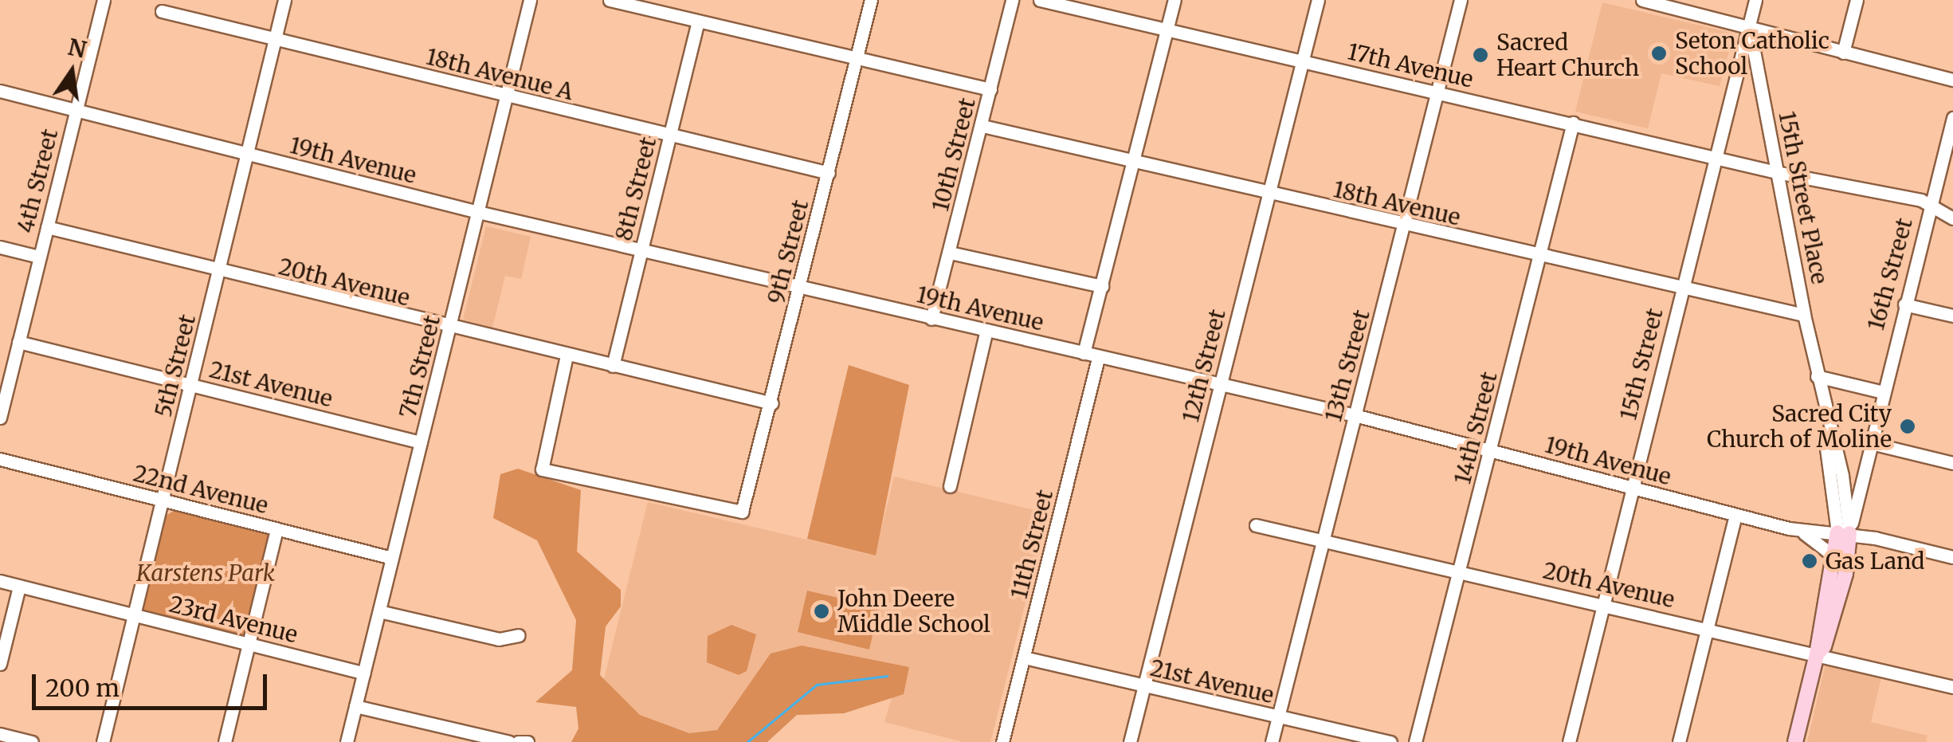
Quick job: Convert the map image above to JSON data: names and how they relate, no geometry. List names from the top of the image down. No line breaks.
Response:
{"streets":{"main road":["15th Street Place"],"street":["17th Avenue","18th Avenue A","10th Street","19th Avenue","4th Street","8th Street","18th Avenue","9th Street","16th Street","20th Avenue","15th Street","5th Street","12th Street","13th Street","7th Street","21st Avenue","14th Street","22nd Avenue","11th Street","23rd Avenue"]},"crossings":[["17th Avenue","15th Street Place"],["17th Avenue","16th Street"],["17th Avenue","15th Street"],["17th Avenue","12th Street"],["17th Avenue","13th Street"],["17th Avenue","14th Street"],["18th Avenue A","8th Street"],["18th Avenue A","9th Street"],["18th Avenue A","5th Street"],["18th Avenue A","7th Street"],["10th Street","19th Avenue"],["10th Street","18th Avenue"],["19th Avenue","4th Street"],["19th Avenue","8th Street"],["19th Avenue","15th Street Place"],["19th Avenue","9th Street"],["19th Avenue","16th Street"],["19th Avenue","15th Street"],["19th Avenue","5th Street"],["19th Avenue","12th Street"],["19th Avenue","13th Street"],["19th Avenue","7th Street"],["19th Avenue","14th Street"],["19th Avenue","11th Street"],["4th Street","20th Avenue"],["4th Street","21st Avenue"],["8th Street","20th Avenue"],["15th Street Place","18th Avenue"],["15th Street Place","16th Street"],["15th Street Place","20th Avenue"],["15th Street Place","15th Street"],["18th Avenue","15th Street"],["18th Avenue","12th Street"],["18th Avenue","13th Street"],["18th Avenue","14th Street"],["9th Street","20th Avenue"],["20th Avenue","15th Street"],["20th Avenue","5th Street"],["20th Avenue","13th Street"],["20th Avenue","7th Street"],["20th Avenue","14th Street"],["5th Street","21st Avenue"],["5th Street","22nd Avenue"],["5th Street","23rd Avenue"],["12th Street","21st Avenue"],["13th Street","21st Avenue"],["7th Street","21st Avenue"],["7th Street","22nd Avenue"],["7th Street","23rd Avenue"],["21st Avenue","11th Street"]],"parks":["Karstens Park"],"places":["Seton Catholic School","Sacred Heart Church","Sacred City Church of Moline","Gas Land","John Deere Middle School"],"scale_bar":"200 m","north":"top"}
